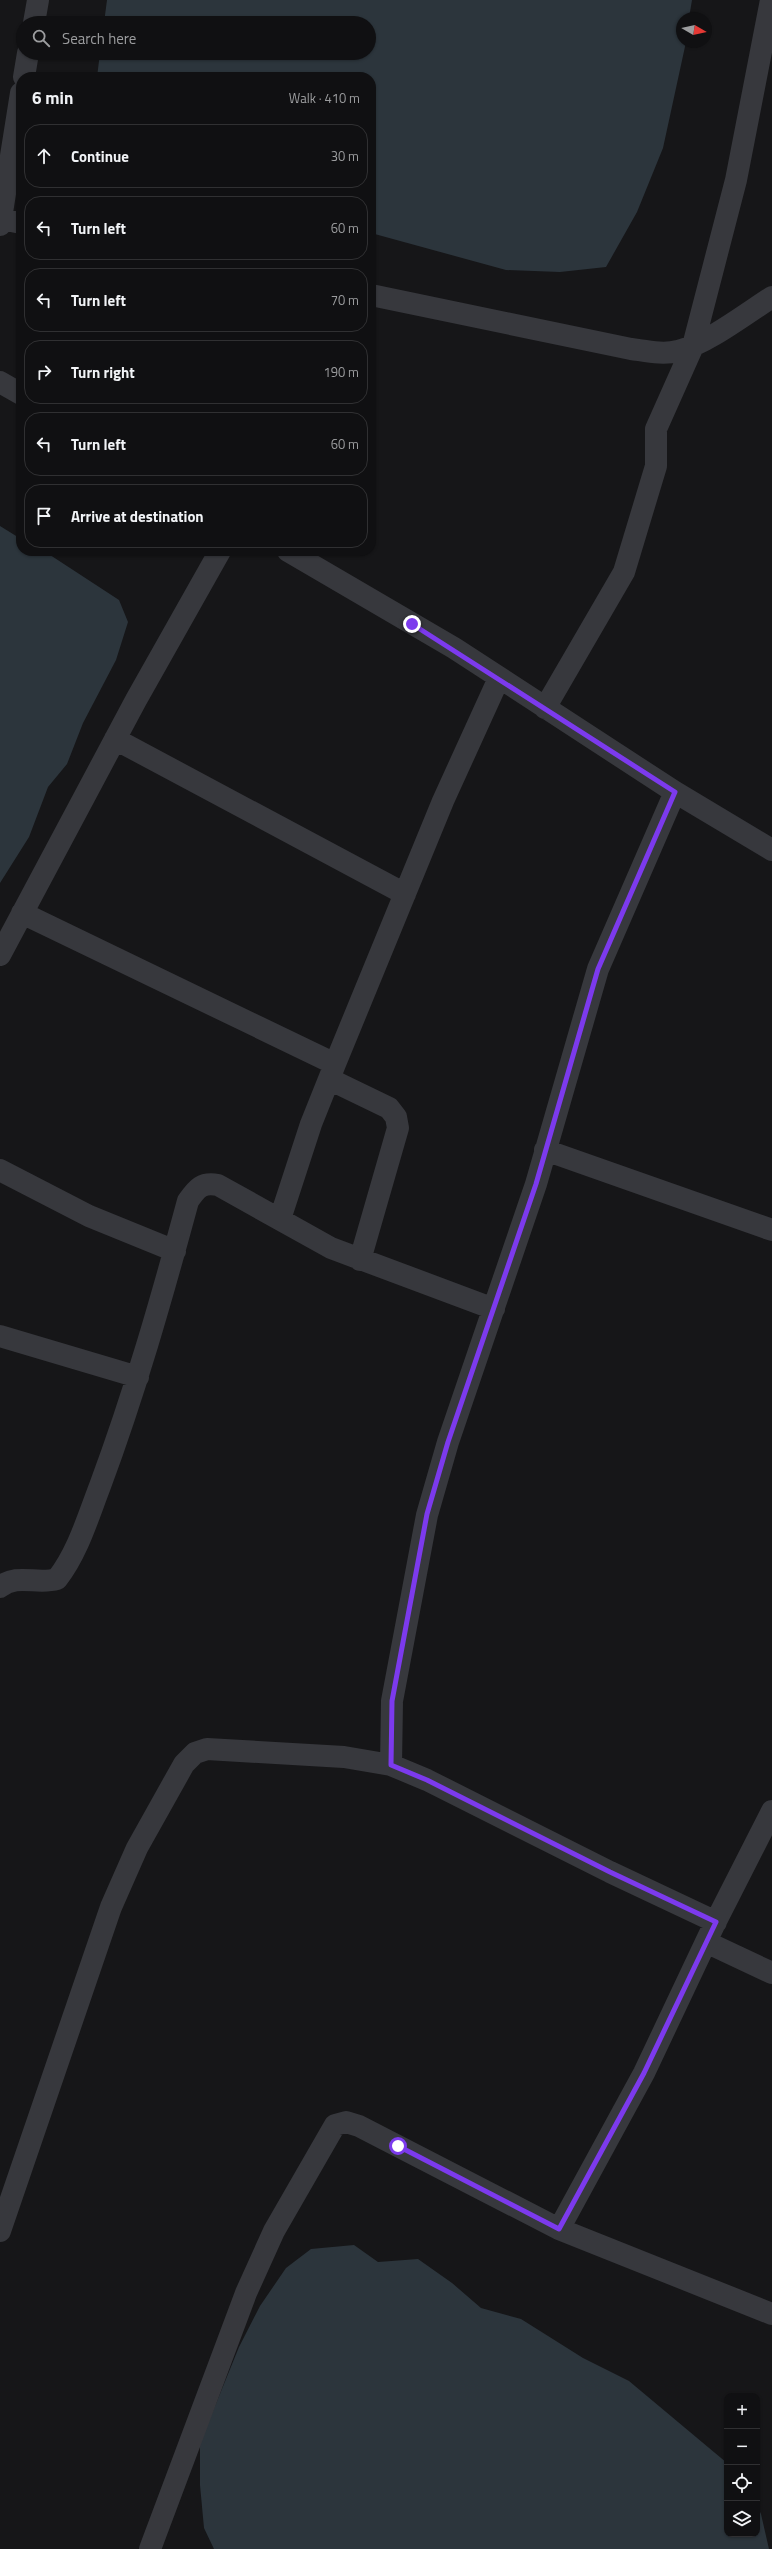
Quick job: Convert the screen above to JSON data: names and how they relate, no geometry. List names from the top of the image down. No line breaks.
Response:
{"north":"right","page":{"search":"Search here","heading":["6 min","Walk · 410 m"],"list":[["Continue","30 m"],["Turn left","60 m"],["Turn left","70 m"],["Turn right","190 m"],["Turn left","60 m"],"Arrive at destination"],"map_buttons":["+","−"]}}
